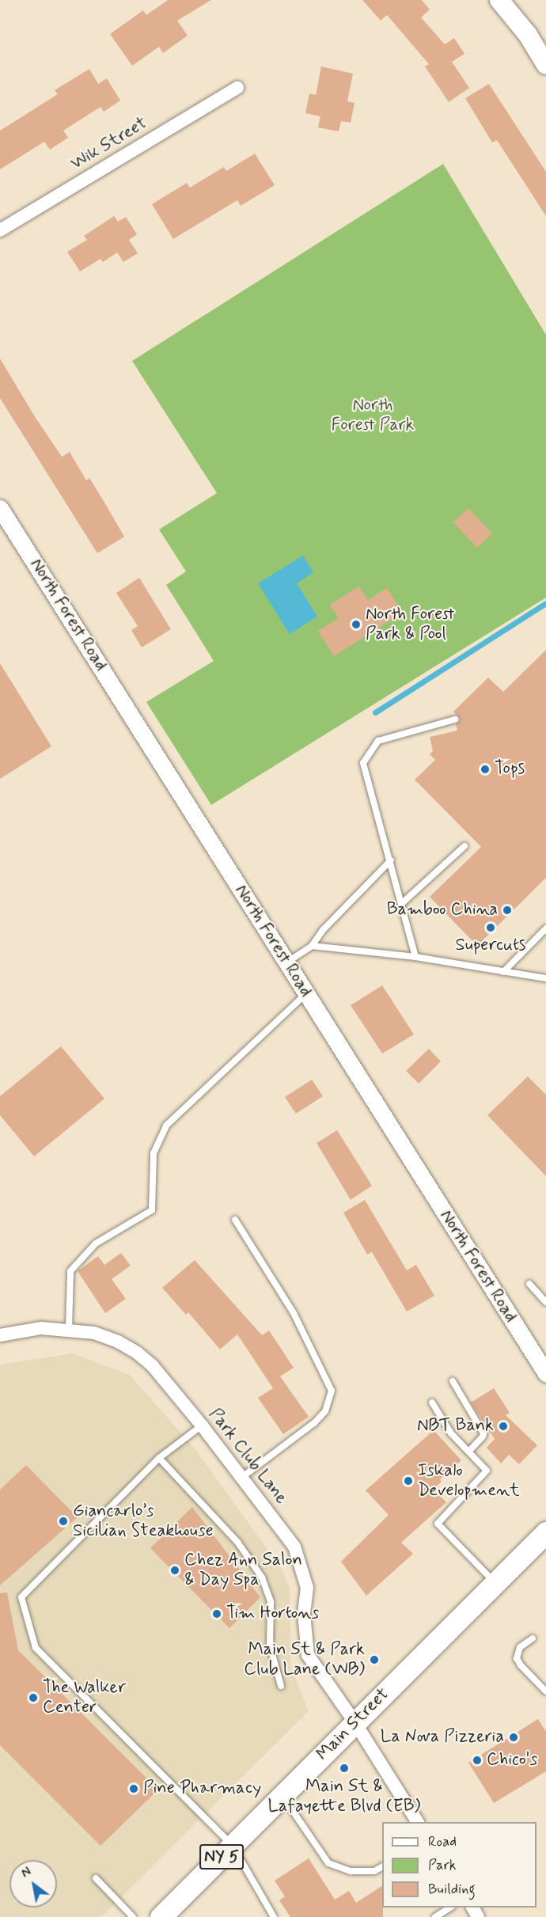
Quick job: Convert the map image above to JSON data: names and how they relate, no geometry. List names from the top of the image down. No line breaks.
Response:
{"streets":{"main road":["Main Street","NY 5"],"street":["Wik Street","North Forest Road","Park Club Lane"]},"crossings":[["Park Club Lane","Main Street"]],"parks":["North Forest Park"],"places":["North Forest Park & Pool","Tops","Bamboo China","Supercuts","NBT Bank","Iskalo Development","Giancarlo’s Sicilian Steakhouse","Chez Ann Salon & Day Spa","Tim Hortons","Main St & Park Club Lane (WB)","The Walker Center","La Nova Pizzeria","Chico's","Main St & Lafayette Blvd (EB)","Pine Pharmacy"],"legend":["Road","Park","Building"],"north":"top left"}
